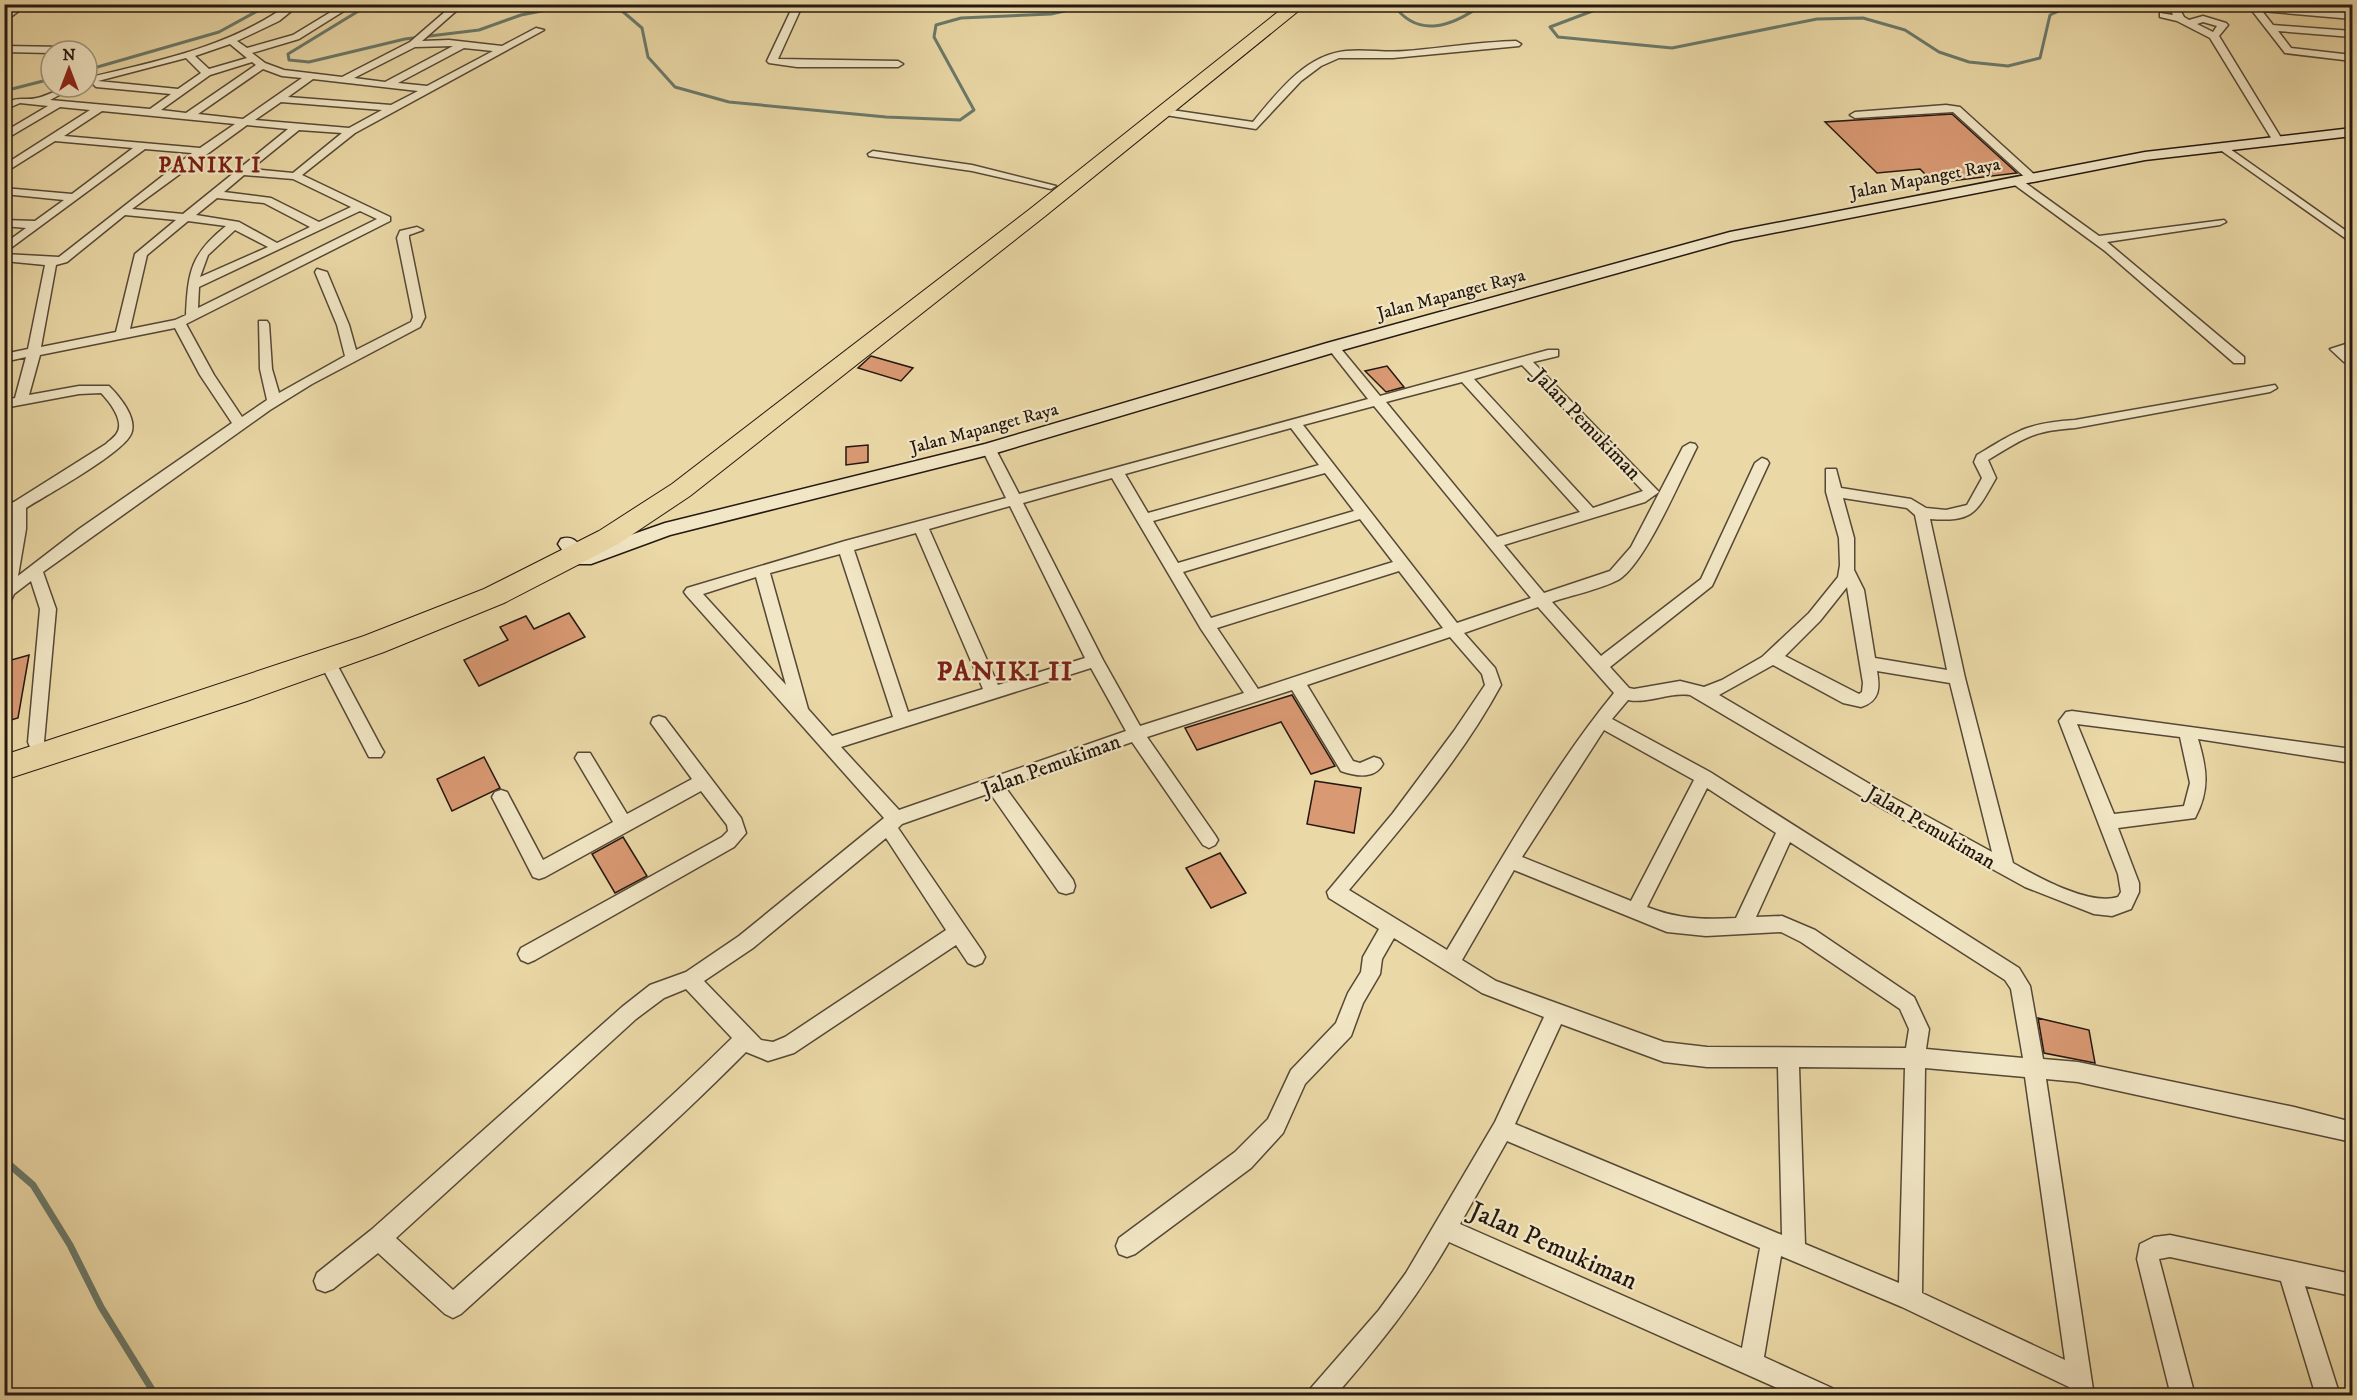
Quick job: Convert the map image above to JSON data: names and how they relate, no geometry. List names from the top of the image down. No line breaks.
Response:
{"streets":{"street":["Jalan Mapanget Raya","Jalan Pemukiman"]},"districts":["PANIKI I","PANIKI II"],"north":"top"}
